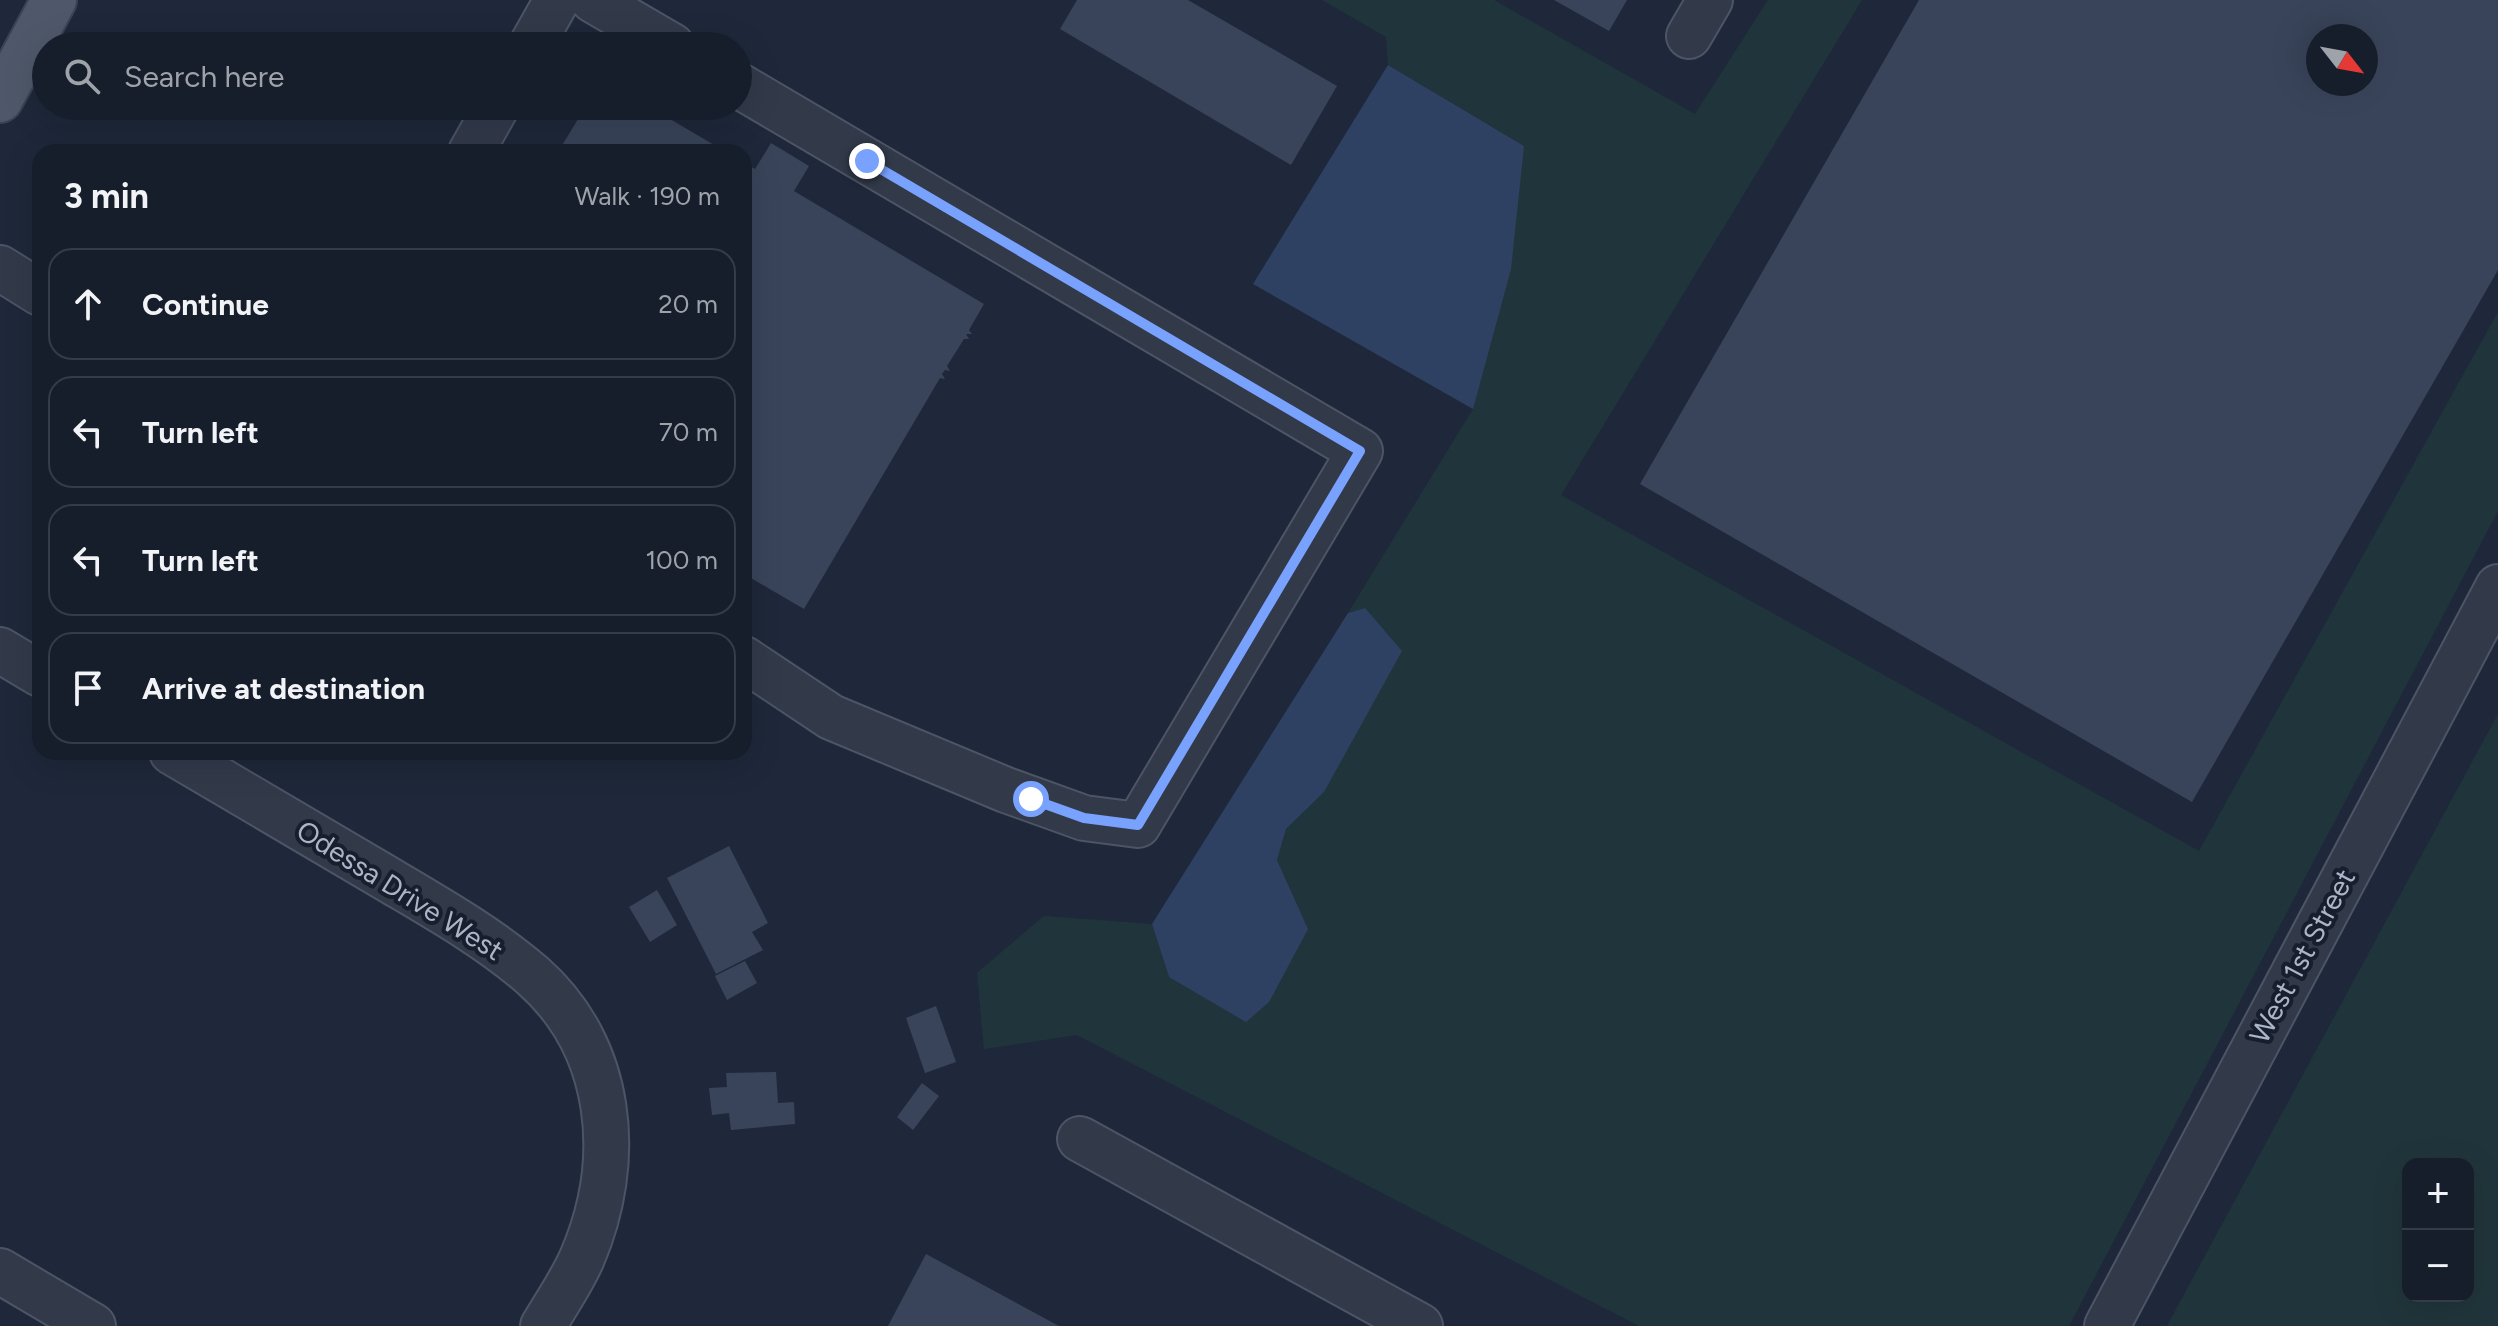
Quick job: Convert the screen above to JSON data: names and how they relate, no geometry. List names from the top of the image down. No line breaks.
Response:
{"streets":{"street":["Odessa Drive West","West 1st Street"]},"north":"bottom right","page":{"search":"Search here","heading":["3 min","Walk · 190 m"],"list":[["Continue","20 m"],["Turn left","70 m"],["Turn left","100 m"],"Arrive at destination"],"map_buttons":["+","−"]}}
